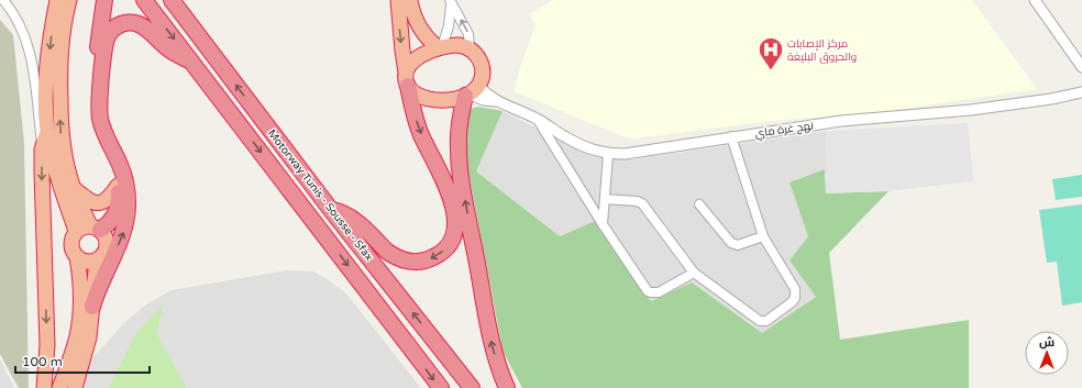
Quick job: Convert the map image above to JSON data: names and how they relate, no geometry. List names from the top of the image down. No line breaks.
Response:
{"streets":{"highway":["Motorway Tunis - Sousse - Sfax"],"street":["نهج غرة ماي"]},"places":{"hospital":["مركز الإصابات والحروق البليغة"]},"scale_bar":"100 m","north":"top"}
